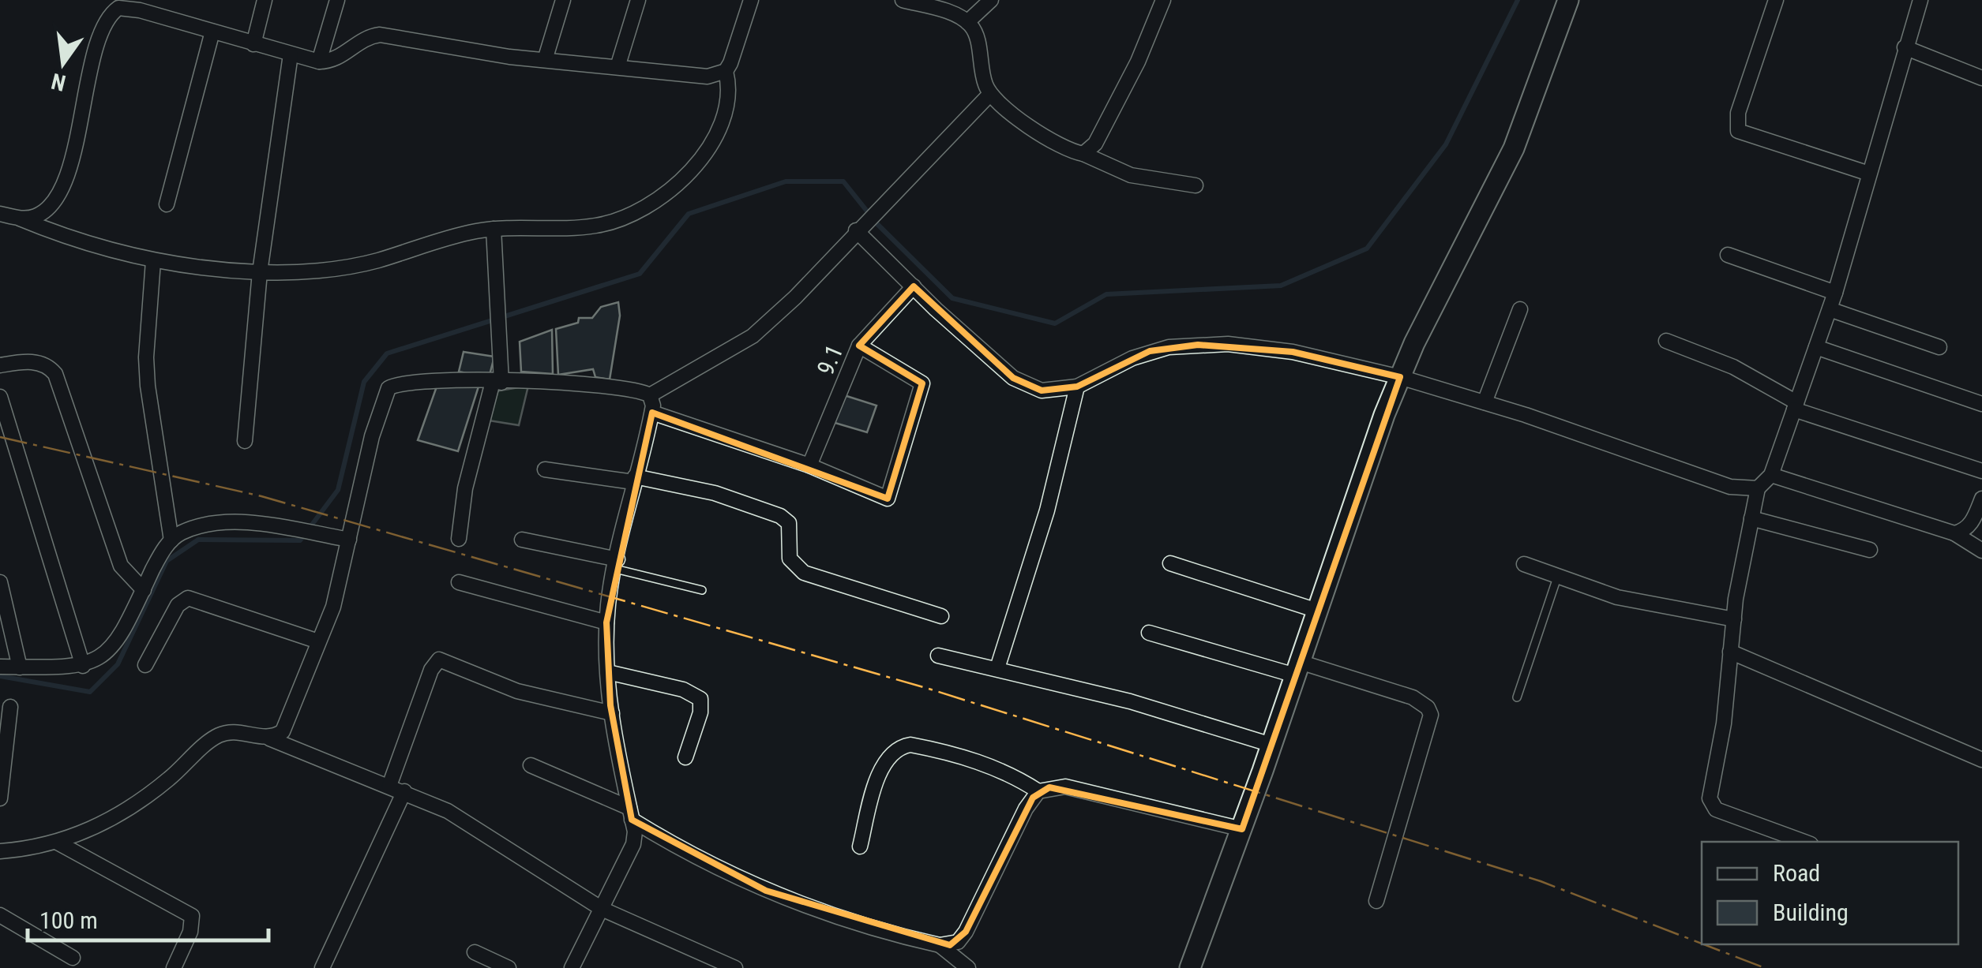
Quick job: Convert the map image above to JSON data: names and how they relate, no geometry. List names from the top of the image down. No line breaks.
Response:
{"streets":{"street":["9.1"]},"legend":["Road","Building"],"scale_bar":"100 m","north":"bottom"}
